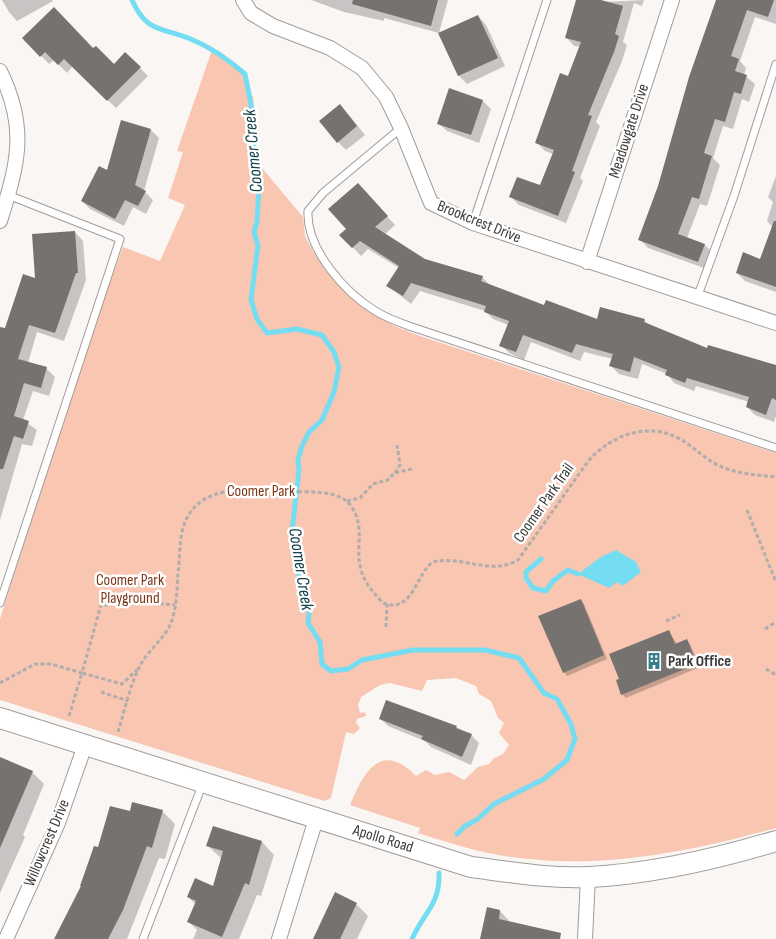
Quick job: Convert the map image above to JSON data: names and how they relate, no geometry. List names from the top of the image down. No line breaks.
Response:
{"streets":{"street":["Meadowgate Drive","Brookcrest Drive","Apollo Road","Willowcrest Drive"],"path":["Coomer Park Trail"]},"crossings":[["Meadowgate Drive","Brookcrest Drive"],["Apollo Road","Willowcrest Drive"]],"water":["Coomer Creek"],"parks":["Coomer Park","Coomer Park Playground"],"places":{"building":["Park Office"]}}
